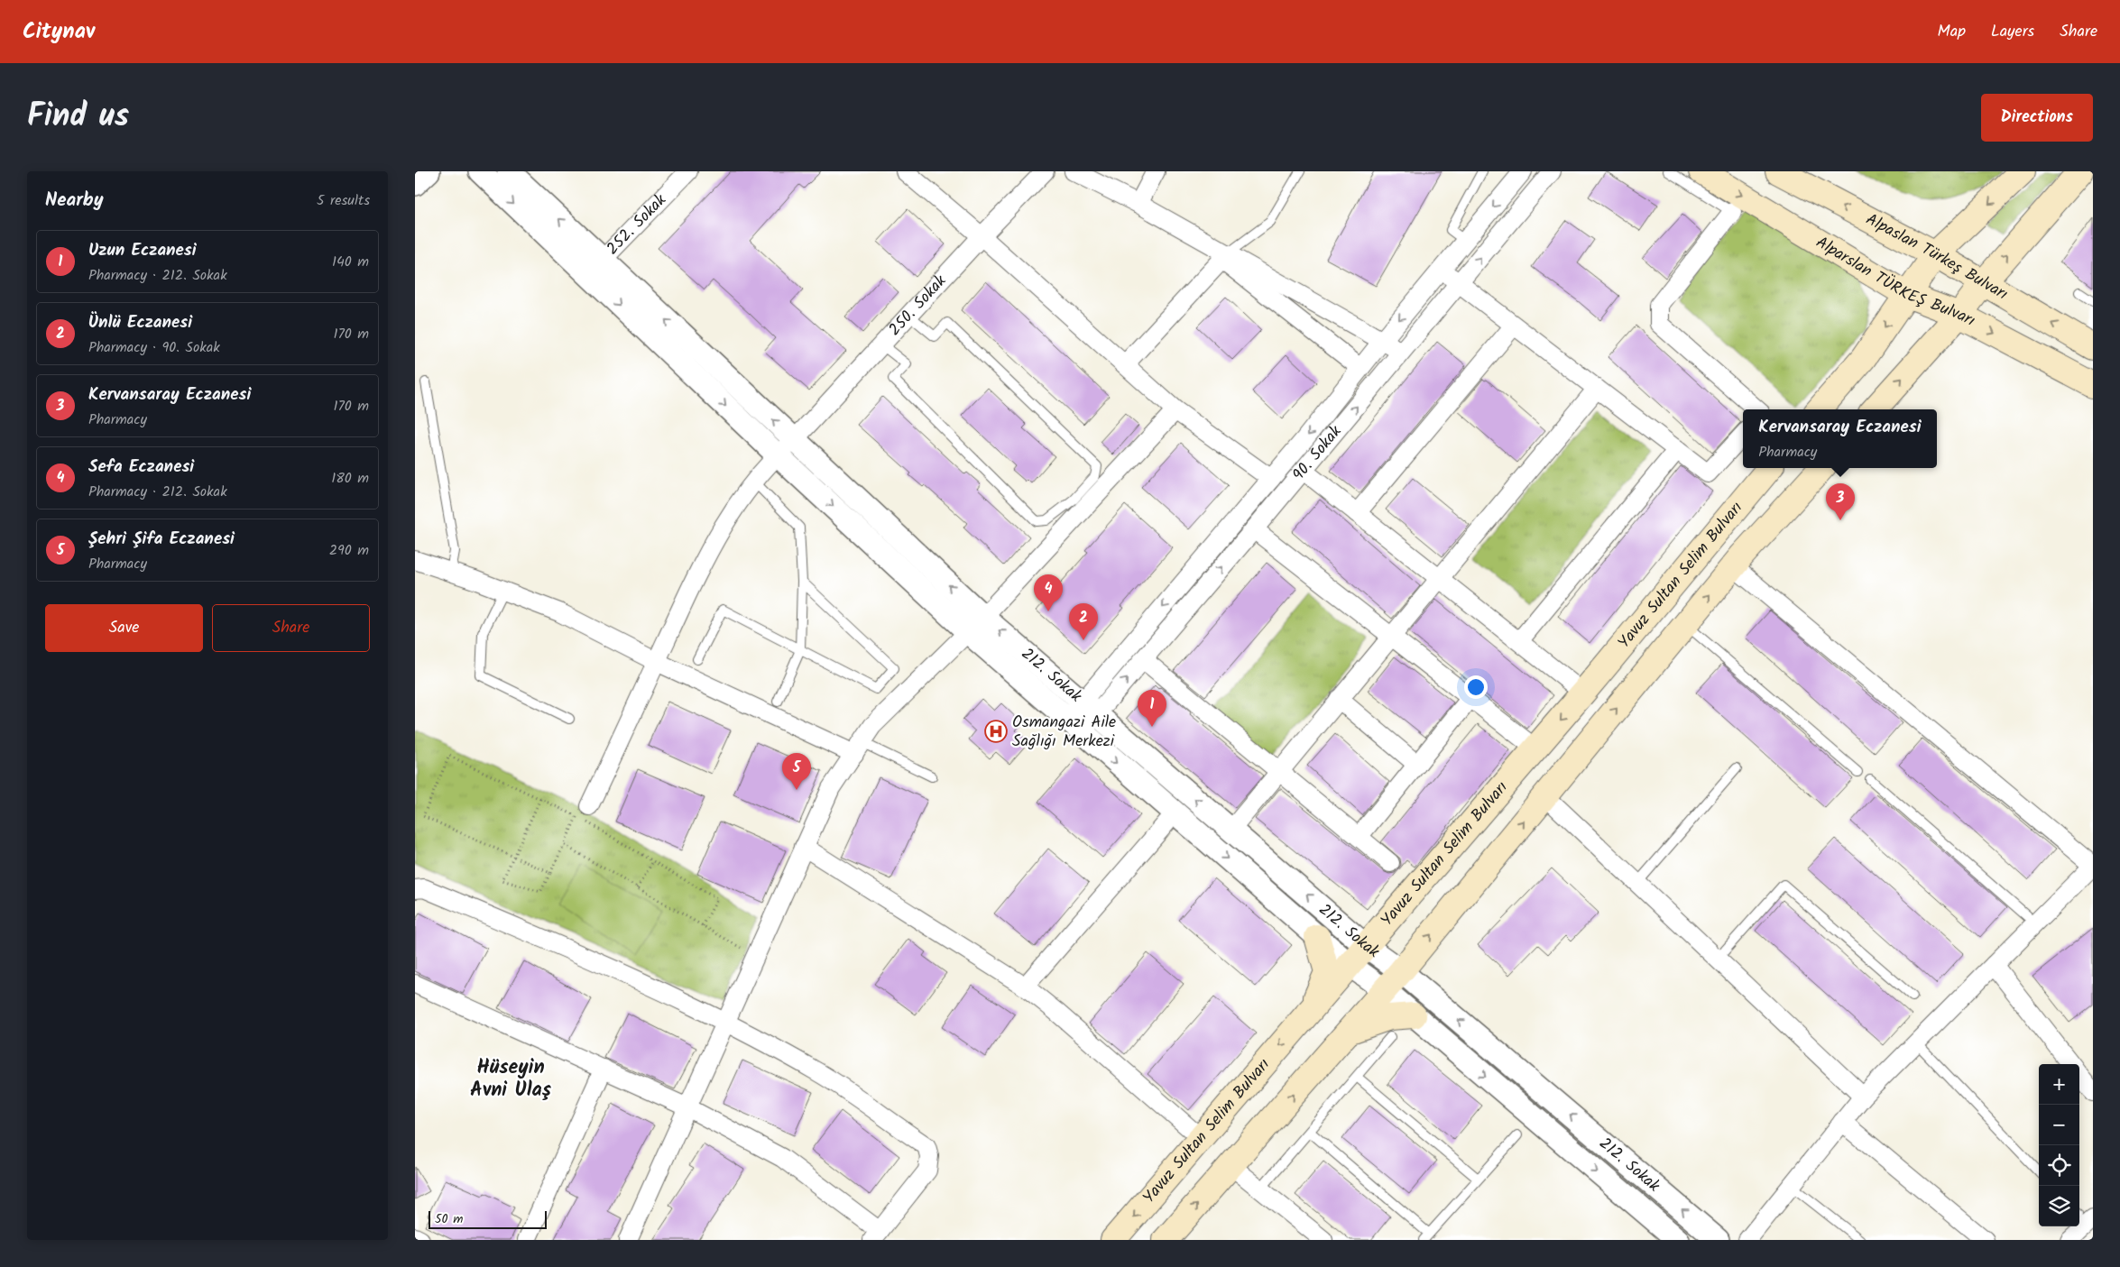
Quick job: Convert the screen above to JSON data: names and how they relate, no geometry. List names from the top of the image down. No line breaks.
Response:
{"streets":{"main road":["Alpaslan Türkeş Bulvarı","Alparslan TÜRKEŞ Bulvarı","Yavuz Sultan Selim Bulvarı"],"street":["252. Sokak","250. Sokak","90. Sokak","212. Sokak"]},"crossings":[["90. Sokak","212. Sokak"],["Yavuz Sultan Selim Bulvarı","212. Sokak"]],"one_way":["Alpaslan Türkeş Bulvarı","Alparslan TÜRKEŞ Bulvarı"],"districts":["Hüseyin Avni Ulaş"],"places":{"hospital":["Osmangazi Aile Sağlığı Merkezi"]},"scale_bar":"50 m","page":{"header":"Citynav","nav":["Map","Layers","Share"],"title":"Find us","buttons":["Directions",["Save","Share"]],"heading":["Nearby","5 results"],"list":[{"mark":"1","name":"Uzun Eczanesi","note":"Pharmacy · 212. Sokak","value":"140 m"},{"mark":"2","name":"Ünlü Eczanesi","note":"Pharmacy · 90. Sokak","value":"170 m"},{"mark":"3","name":"Kervansaray Eczanesi","note":"Pharmacy","value":"170 m"},{"mark":"4","name":"Sefa Eczanesi","note":"Pharmacy · 212. Sokak","value":"180 m"},{"mark":"5","name":"Şehri Şifa Eczanesi","note":"Pharmacy","value":"290 m"}],"popup":["Kervansaray Eczanesi","Pharmacy"],"pins":["3","4","2","1","5"],"map_buttons":["+","−"],"scale":"50 m"}}
